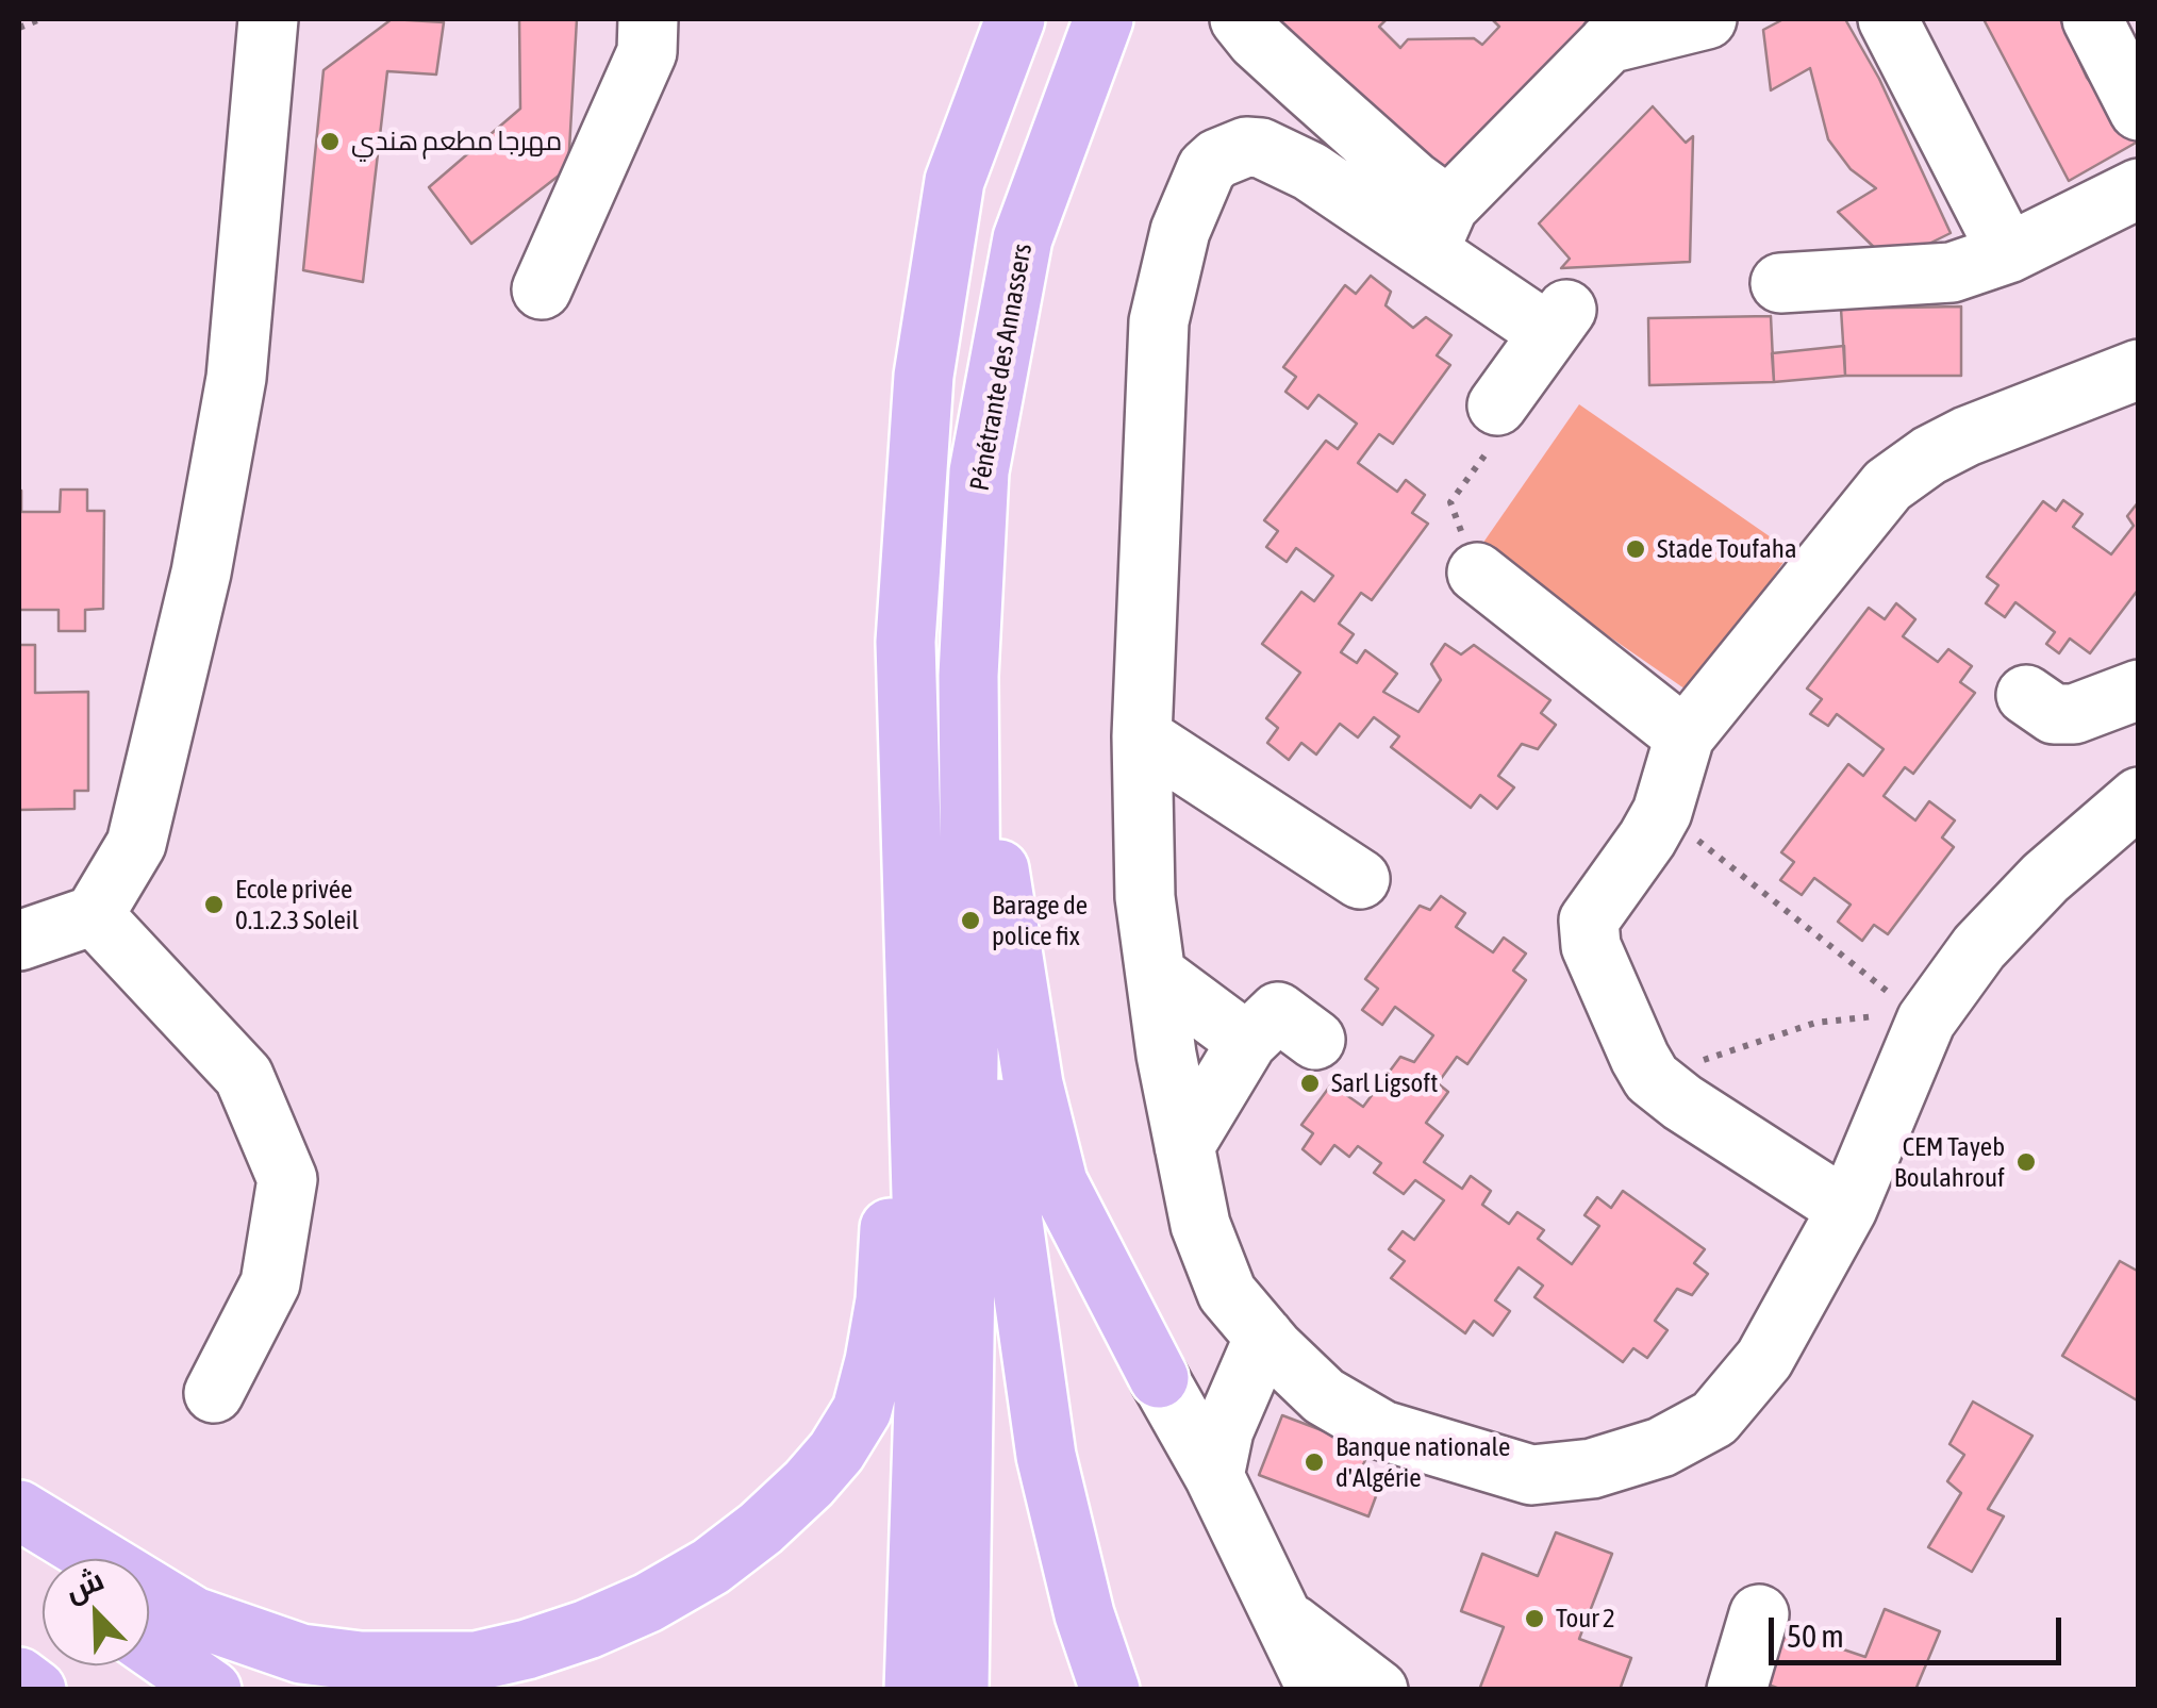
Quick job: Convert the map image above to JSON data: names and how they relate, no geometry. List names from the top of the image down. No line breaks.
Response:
{"streets":{"highway":["Pénétrante des Annassers"]},"places":["مهرجا مطعم هندي","Stade Toufaha","Ecole privée 0.1.2.3 Soleil","Barage de police fix","Sarl Ligsoft","CEM Tayeb Boulahrouf","Banque nationale d'Algérie","Tour 2"],"scale_bar":"50 m","north":"top left"}
